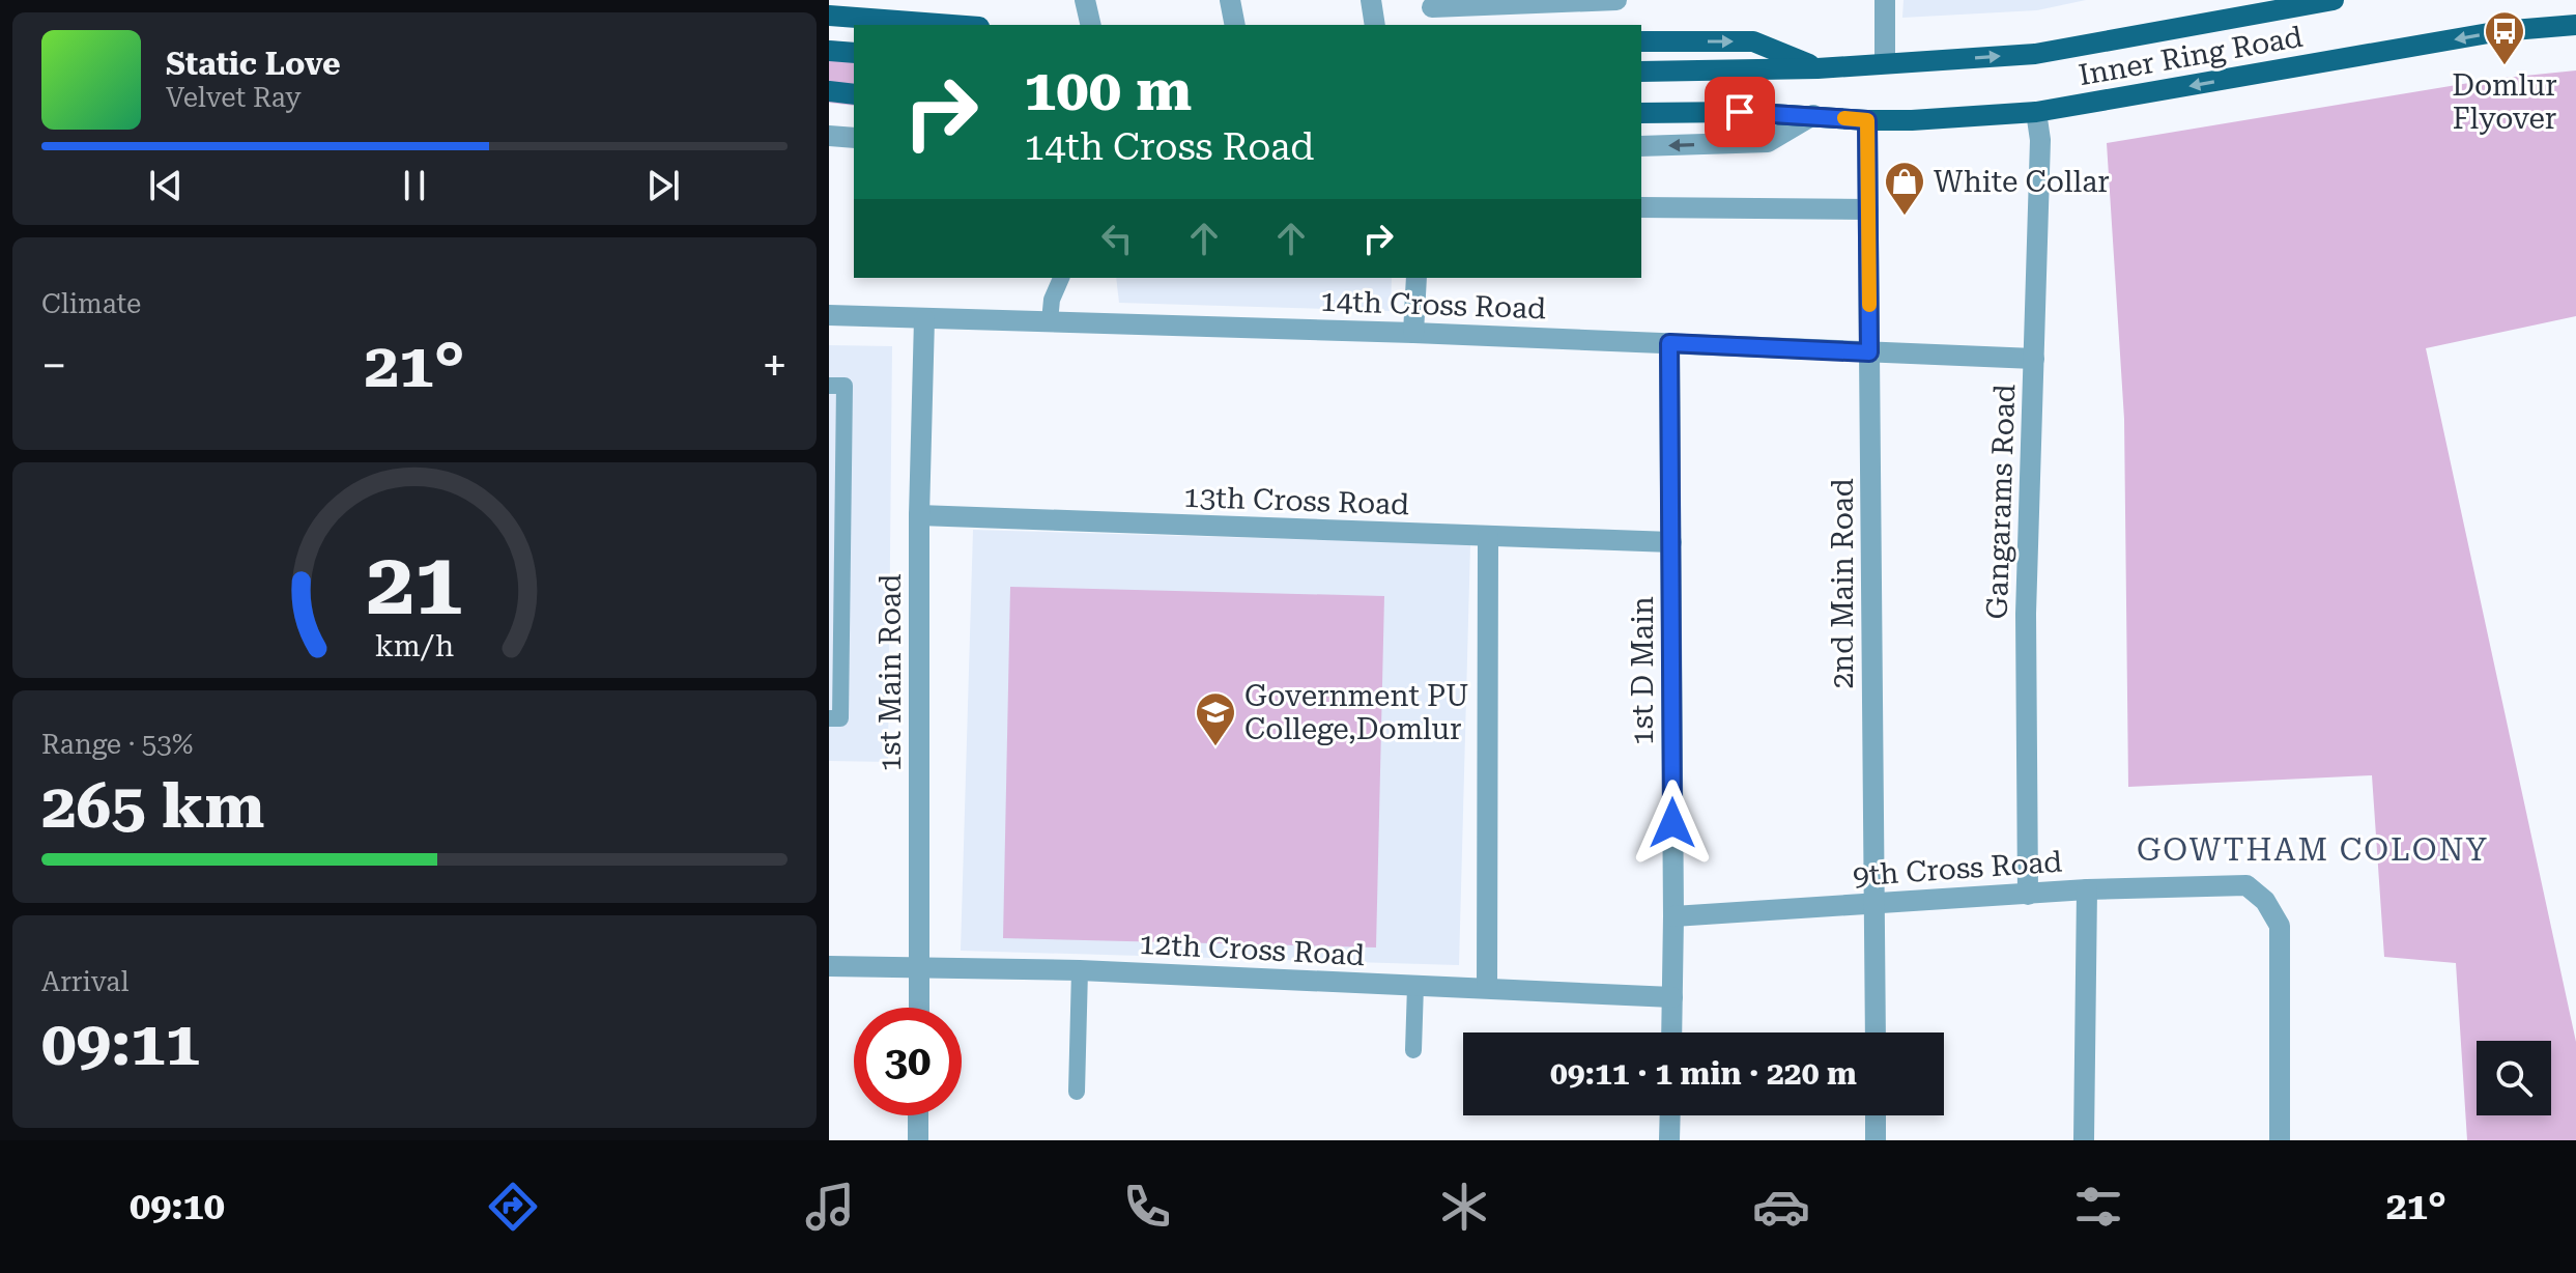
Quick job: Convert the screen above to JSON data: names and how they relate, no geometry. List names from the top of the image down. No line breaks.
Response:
{"streets":{"main road":["Inner Ring Road"],"street":["14th Cross Road","13th Cross Road","Gangarams Road","2nd Main Road","1st D Main","1st Main Road","9th Cross Road","12th Cross Road"]},"crossings":[["Inner Ring Road","Gangarams Road"],["Inner Ring Road","2nd Main Road"],["14th Cross Road","Gangarams Road"],["14th Cross Road","2nd Main Road"],["14th Cross Road","1st D Main"],["14th Cross Road","1st Main Road"],["13th Cross Road","1st D Main"],["13th Cross Road","1st Main Road"],["Gangarams Road","9th Cross Road"],["2nd Main Road","9th Cross Road"],["1st D Main","9th Cross Road"],["1st D Main","12th Cross Road"],["1st Main Road","12th Cross Road"]],"districts":["GOWTHAM COLONY"],"places":{"bus stop":["Domlur Flyover"],"shop":["White Collar"],"school or university":["Government PU College,Domlur"]},"page":{"turn":["100 m","14th Cross Road"],"song":["Static Love","Velvet Ray"],"tile":["Climate",["Range · 53%","265 km"],["Arrival","09:11"]],"heat":["−","21°","+"],"limit":"30","trip":"09:11 · 1 min · 220 m","tabs":["09:10","21°"],"gauge":["21","km/h"]}}
